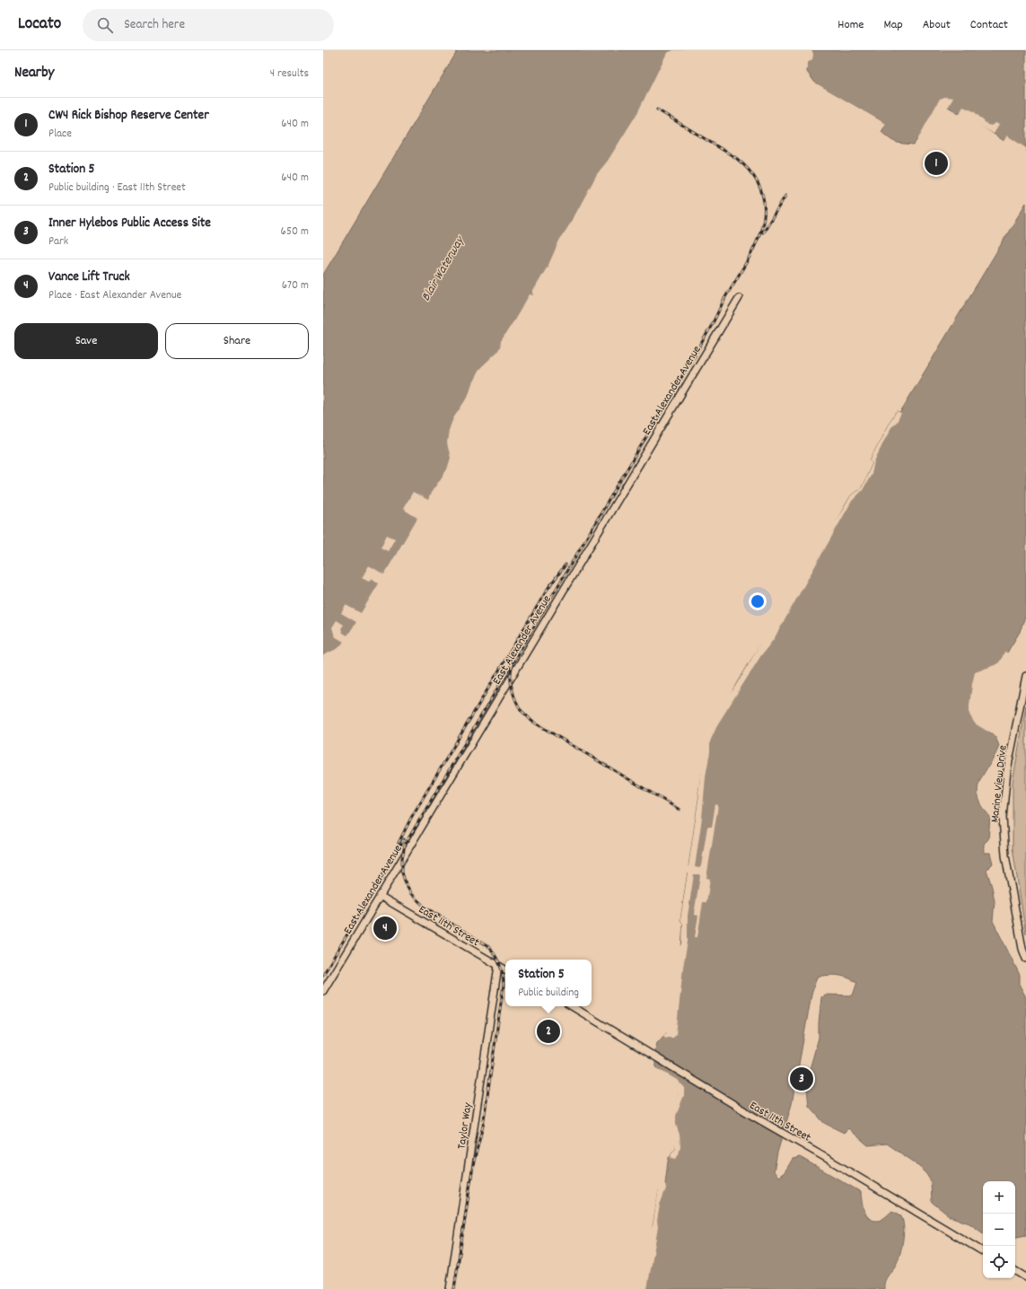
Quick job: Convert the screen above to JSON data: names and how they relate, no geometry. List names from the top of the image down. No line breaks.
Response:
{"streets":{"street":["East Alexander Avenue","Marine View Drive","East 11th Street","Taylor Way"]},"crossings":[["East Alexander Avenue","East 11th Street"],["East 11th Street","Taylor Way"]],"water":["Blair Waterway"],"page":{"header":"Locato","search":"Search here","nav":["Home","Map","About","Contact"],"heading":["Nearby","4 results"],"list":[{"mark":"1","name":"CW4 Rick Bishop Reserve Center","note":"Place","value":"640 m"},{"mark":"2","name":"Station 5","note":"Public building · East 11th Street","value":"640 m"},{"mark":"3","name":"Inner Hylebos Public Access Site","note":"Park","value":"650 m"},{"mark":"4","name":"Vance Lift Truck","note":"Place · East Alexander Avenue","value":"670 m"}],"pins":["1","4","2","3"],"buttons":["Save","Share"],"popup":["Station 5","Public building"],"map_buttons":["+","−"]}}
